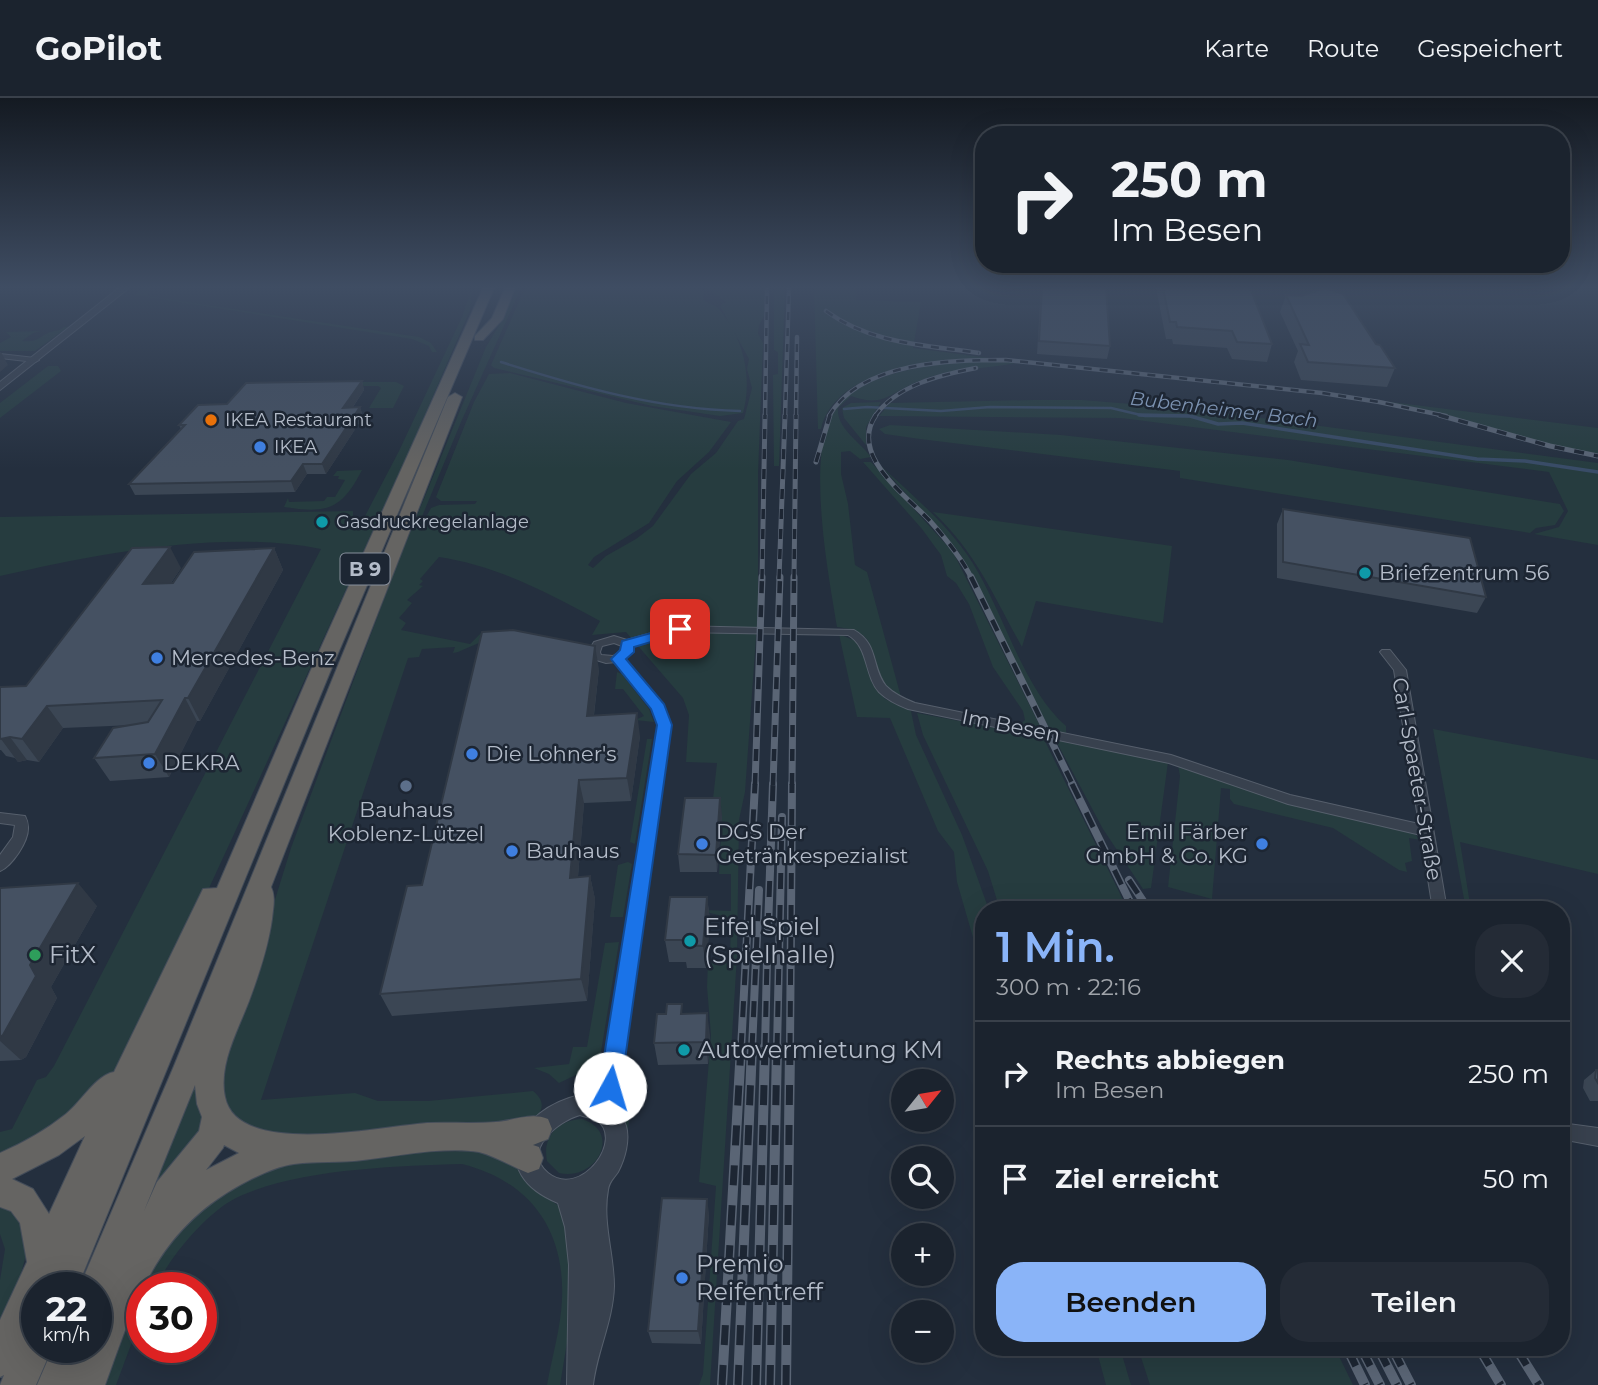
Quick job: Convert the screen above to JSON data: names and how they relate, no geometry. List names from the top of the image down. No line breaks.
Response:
{"streets":{"highway":["B 9"],"street":["Im Besen","Carl-Spaeter-Straße"]},"crossings":[["Im Besen","Carl-Spaeter-Straße"]],"water":["Bubenheimer Bach"],"places":["IKEA Restaurant","IKEA","Gasdruckregelanlage","Briefzentrum 56","Mercedes-Benz","Die Lohner's","DEKRA","Bauhaus Koblenz-Lützel","DGS Der Getränkespezialist","Emil Färber GmbH & Co. KG","Bauhaus","Eifel Spiel (Spielhalle)","FitX","Autovermietung KM","Premio Reifentreff"],"north":"top right","page":{"header":"GoPilot","nav":["Karte","Route","Gespeichert"],"turn":["250 m","Im Besen"],"heading":["1 Min.","300 m · 22:16"],"list":[{"name":"Rechts abbiegen","note":"Im Besen","value":"250 m"},{"name":"Ziel erreicht","value":"50 m"}],"map_buttons":["+","−"],"buttons":["Beenden","Teilen"],"speed":"22 km/h","limit":"30"}}
